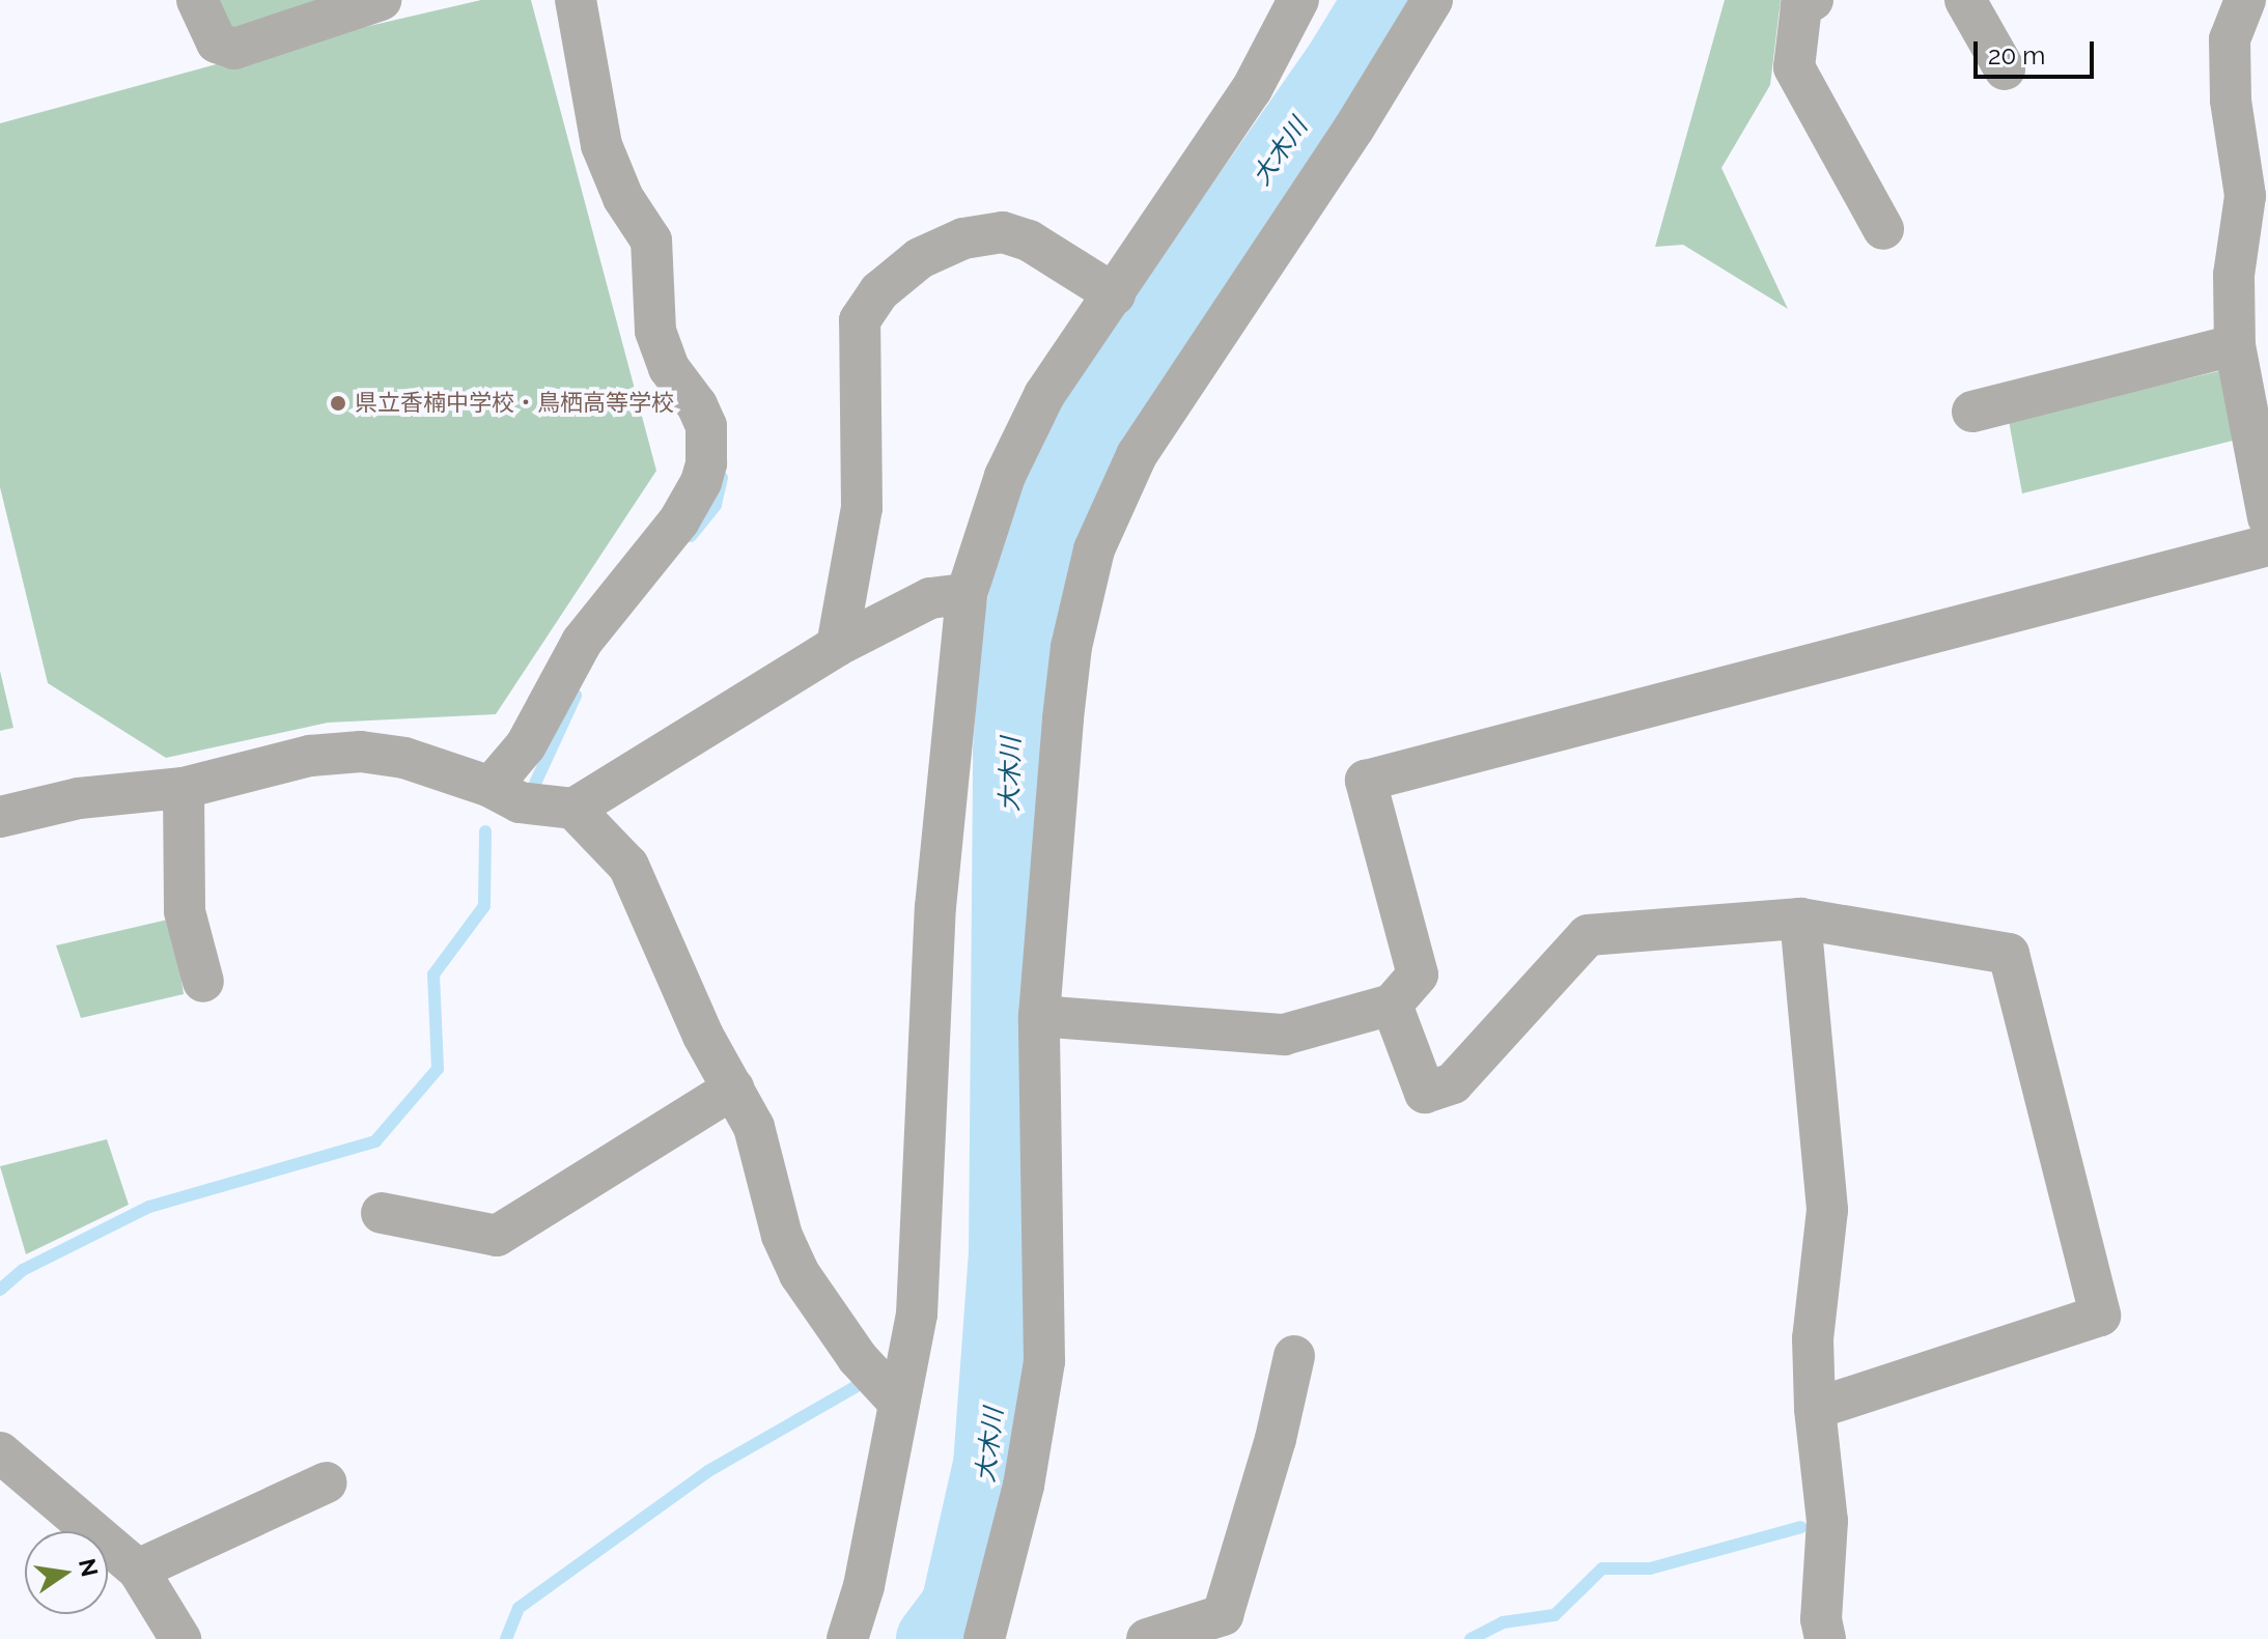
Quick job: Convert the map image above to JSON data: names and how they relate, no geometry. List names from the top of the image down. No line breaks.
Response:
{"water":["大木川"],"places":["県立香楠中学校・鳥栖高等学校"],"scale_bar":"20 m","north":"right"}
